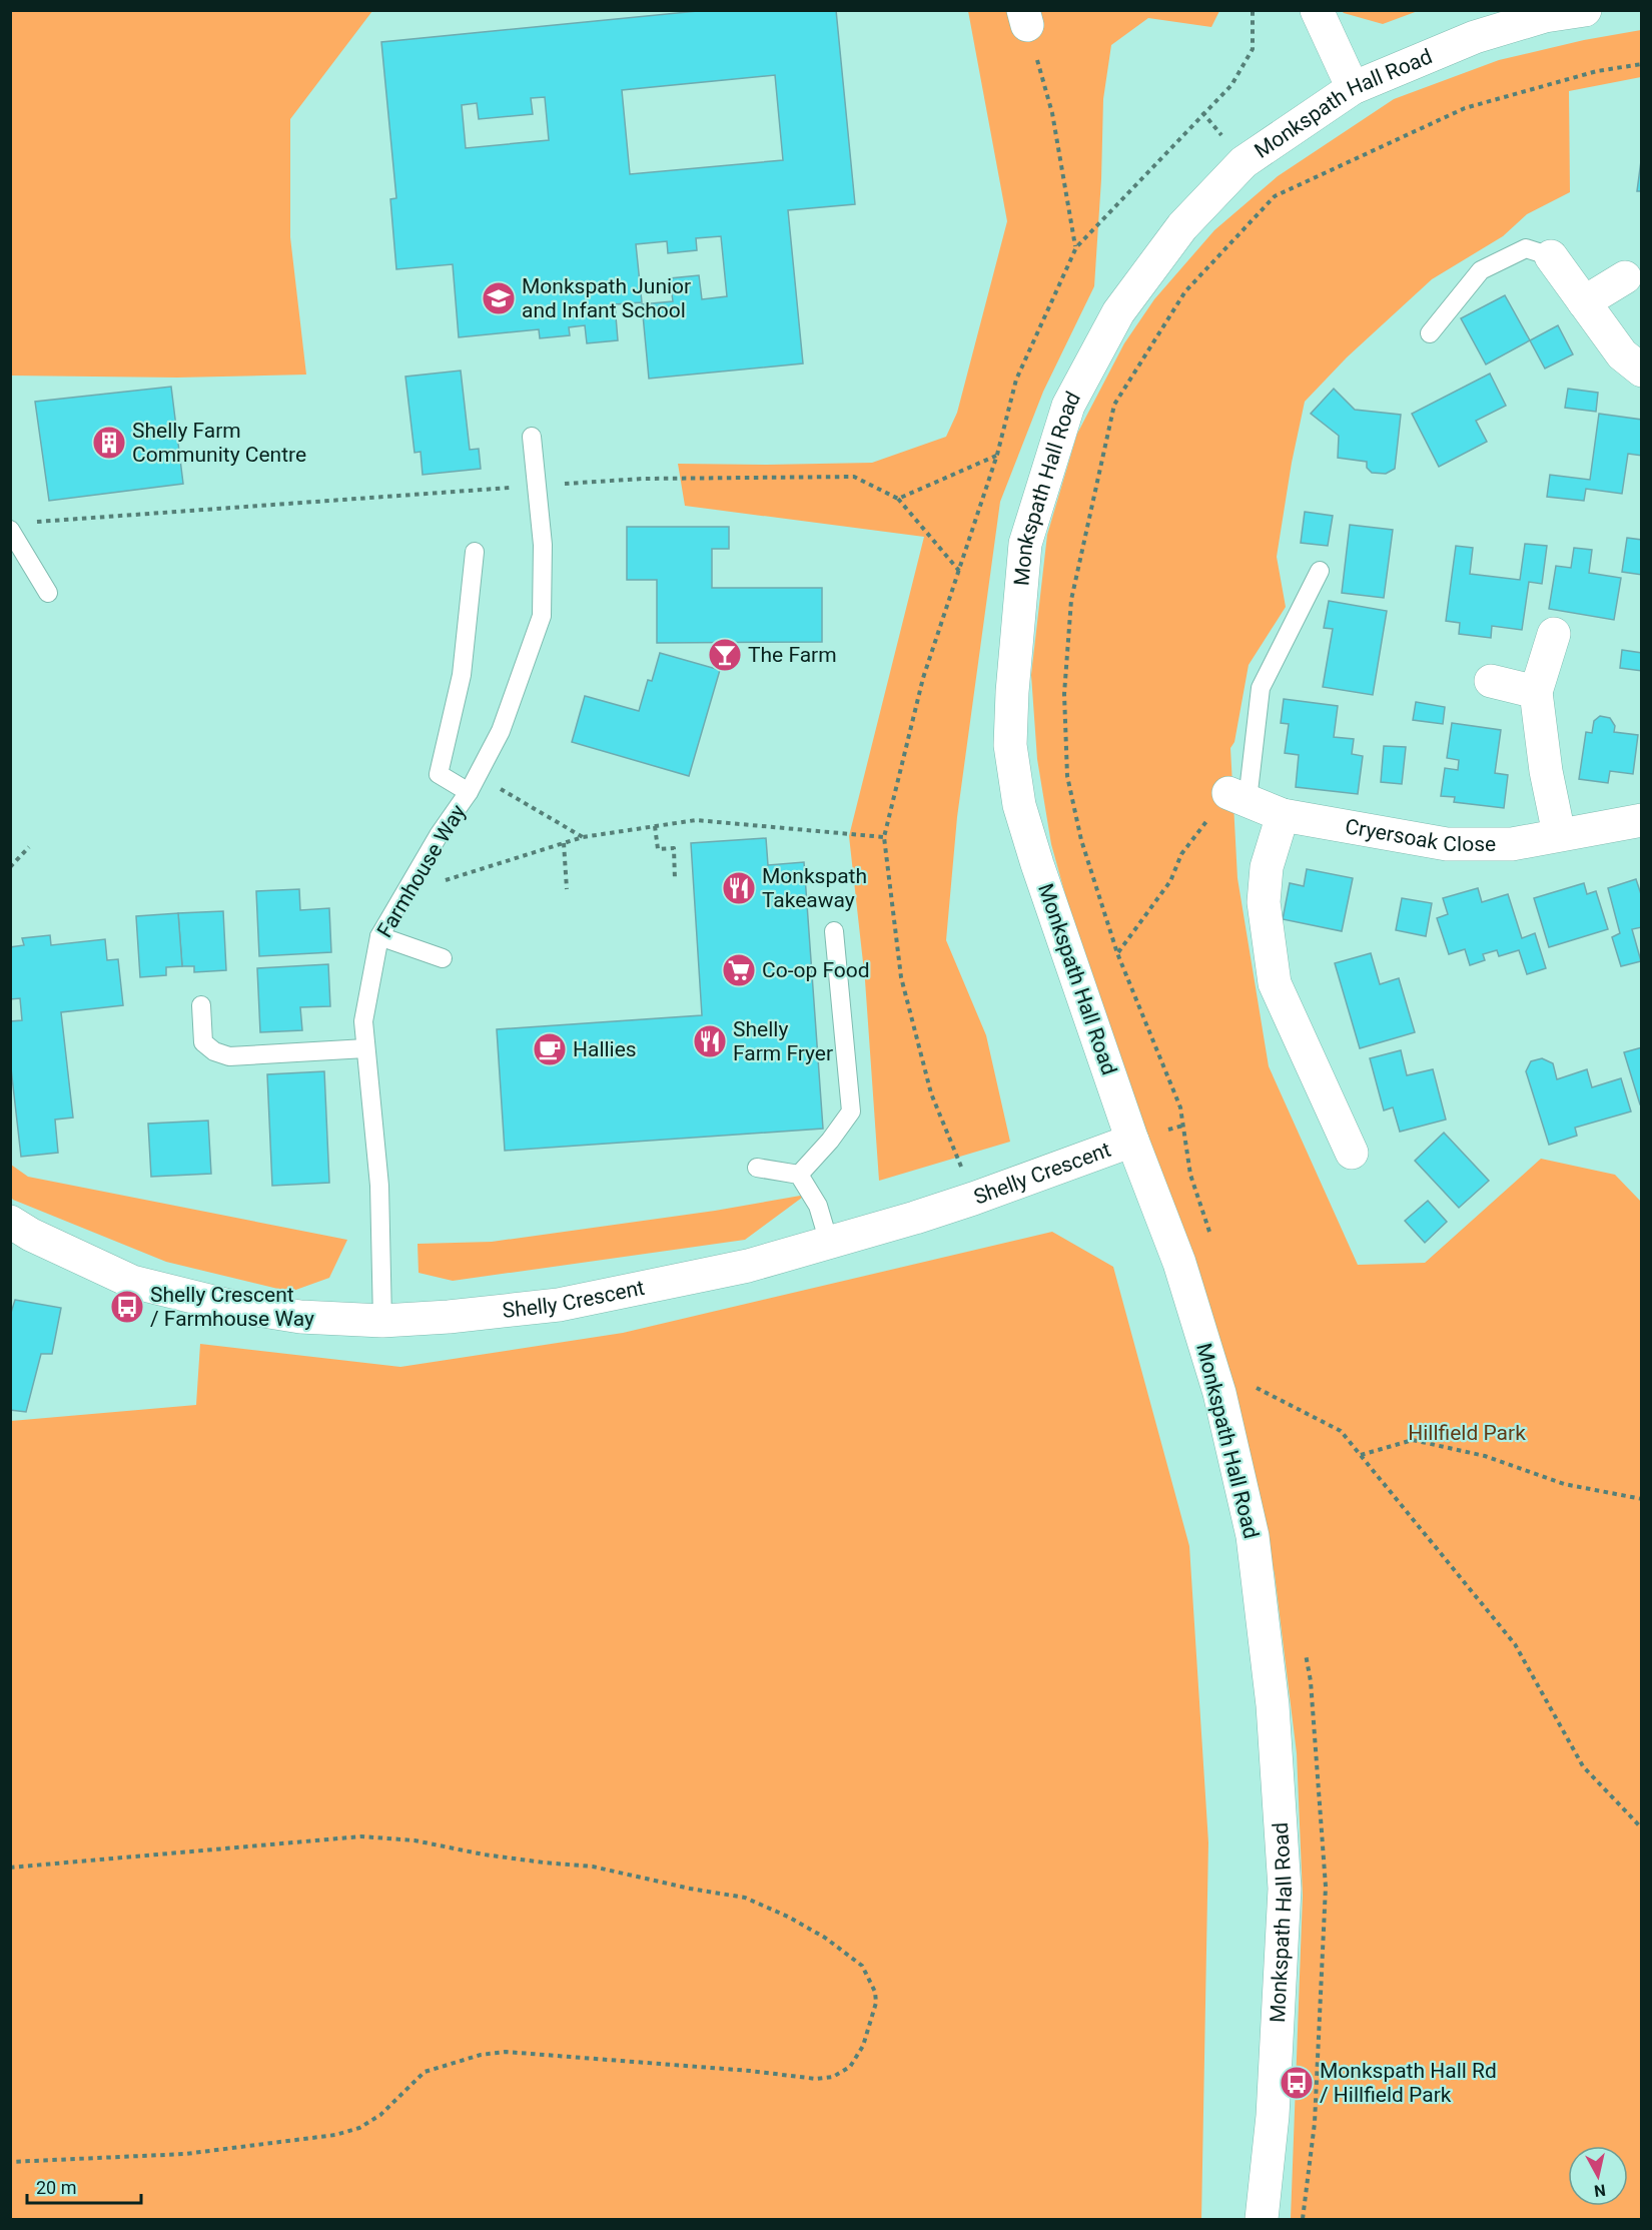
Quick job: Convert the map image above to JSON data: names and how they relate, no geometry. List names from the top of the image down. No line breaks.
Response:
{"streets":{"street":["Monkspath Hall Road","Cryersoak Close","Shelly Crescent"],"lane":["Farmhouse Way"]},"crossings":[["Monkspath Hall Road","Shelly Crescent"],["Farmhouse Way","Shelly Crescent"]],"parks":["Hillfield Park"],"places":{"school or university":["Monkspath Junior and Infant School"],"building":["Shelly Farm Community Centre"],"bar":["The Farm"],"restaurant":["Monkspath Takeaway","Shelly Farm Fryer"],"supermarket":["Co-op Food"],"cafe":["Hallies"],"bus stop":["Shelly Crescent / Farmhouse Way","Monkspath Hall Rd / Hillfield Park"]},"scale_bar":"20 m","north":"bottom"}
